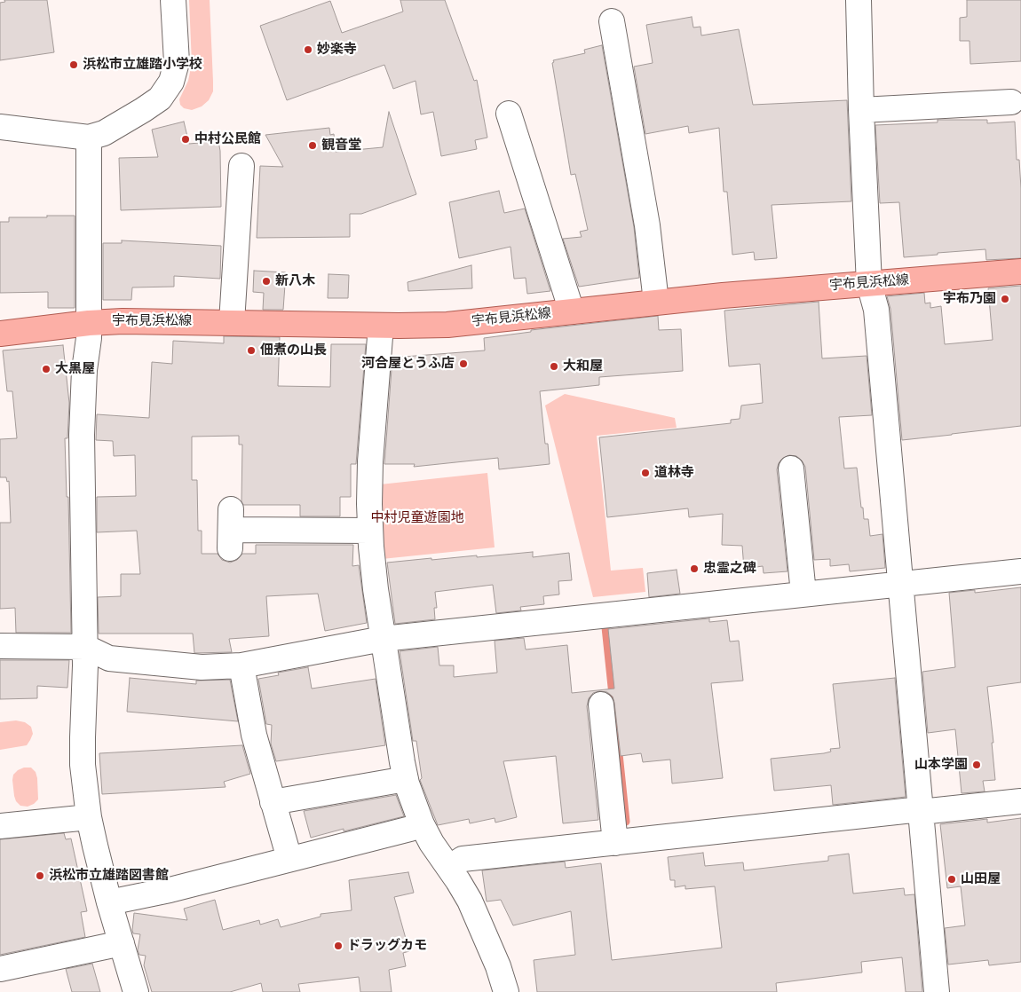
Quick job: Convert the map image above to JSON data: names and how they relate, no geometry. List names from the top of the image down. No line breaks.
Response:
{"streets":{"main road":["宇布見浜松線"]},"parks":["中村児童遊園地"],"places":["妙楽寺","浜松市立雄踏小学校","中村公民館","観音堂","新八木","宇布乃園","佃煮の山長","河合屋とうふ店","大和屋","大黒屋","道林寺","忠霊之碑","山本学園","浜松市立雄踏図書館","山田屋","ドラッグカモ"]}
